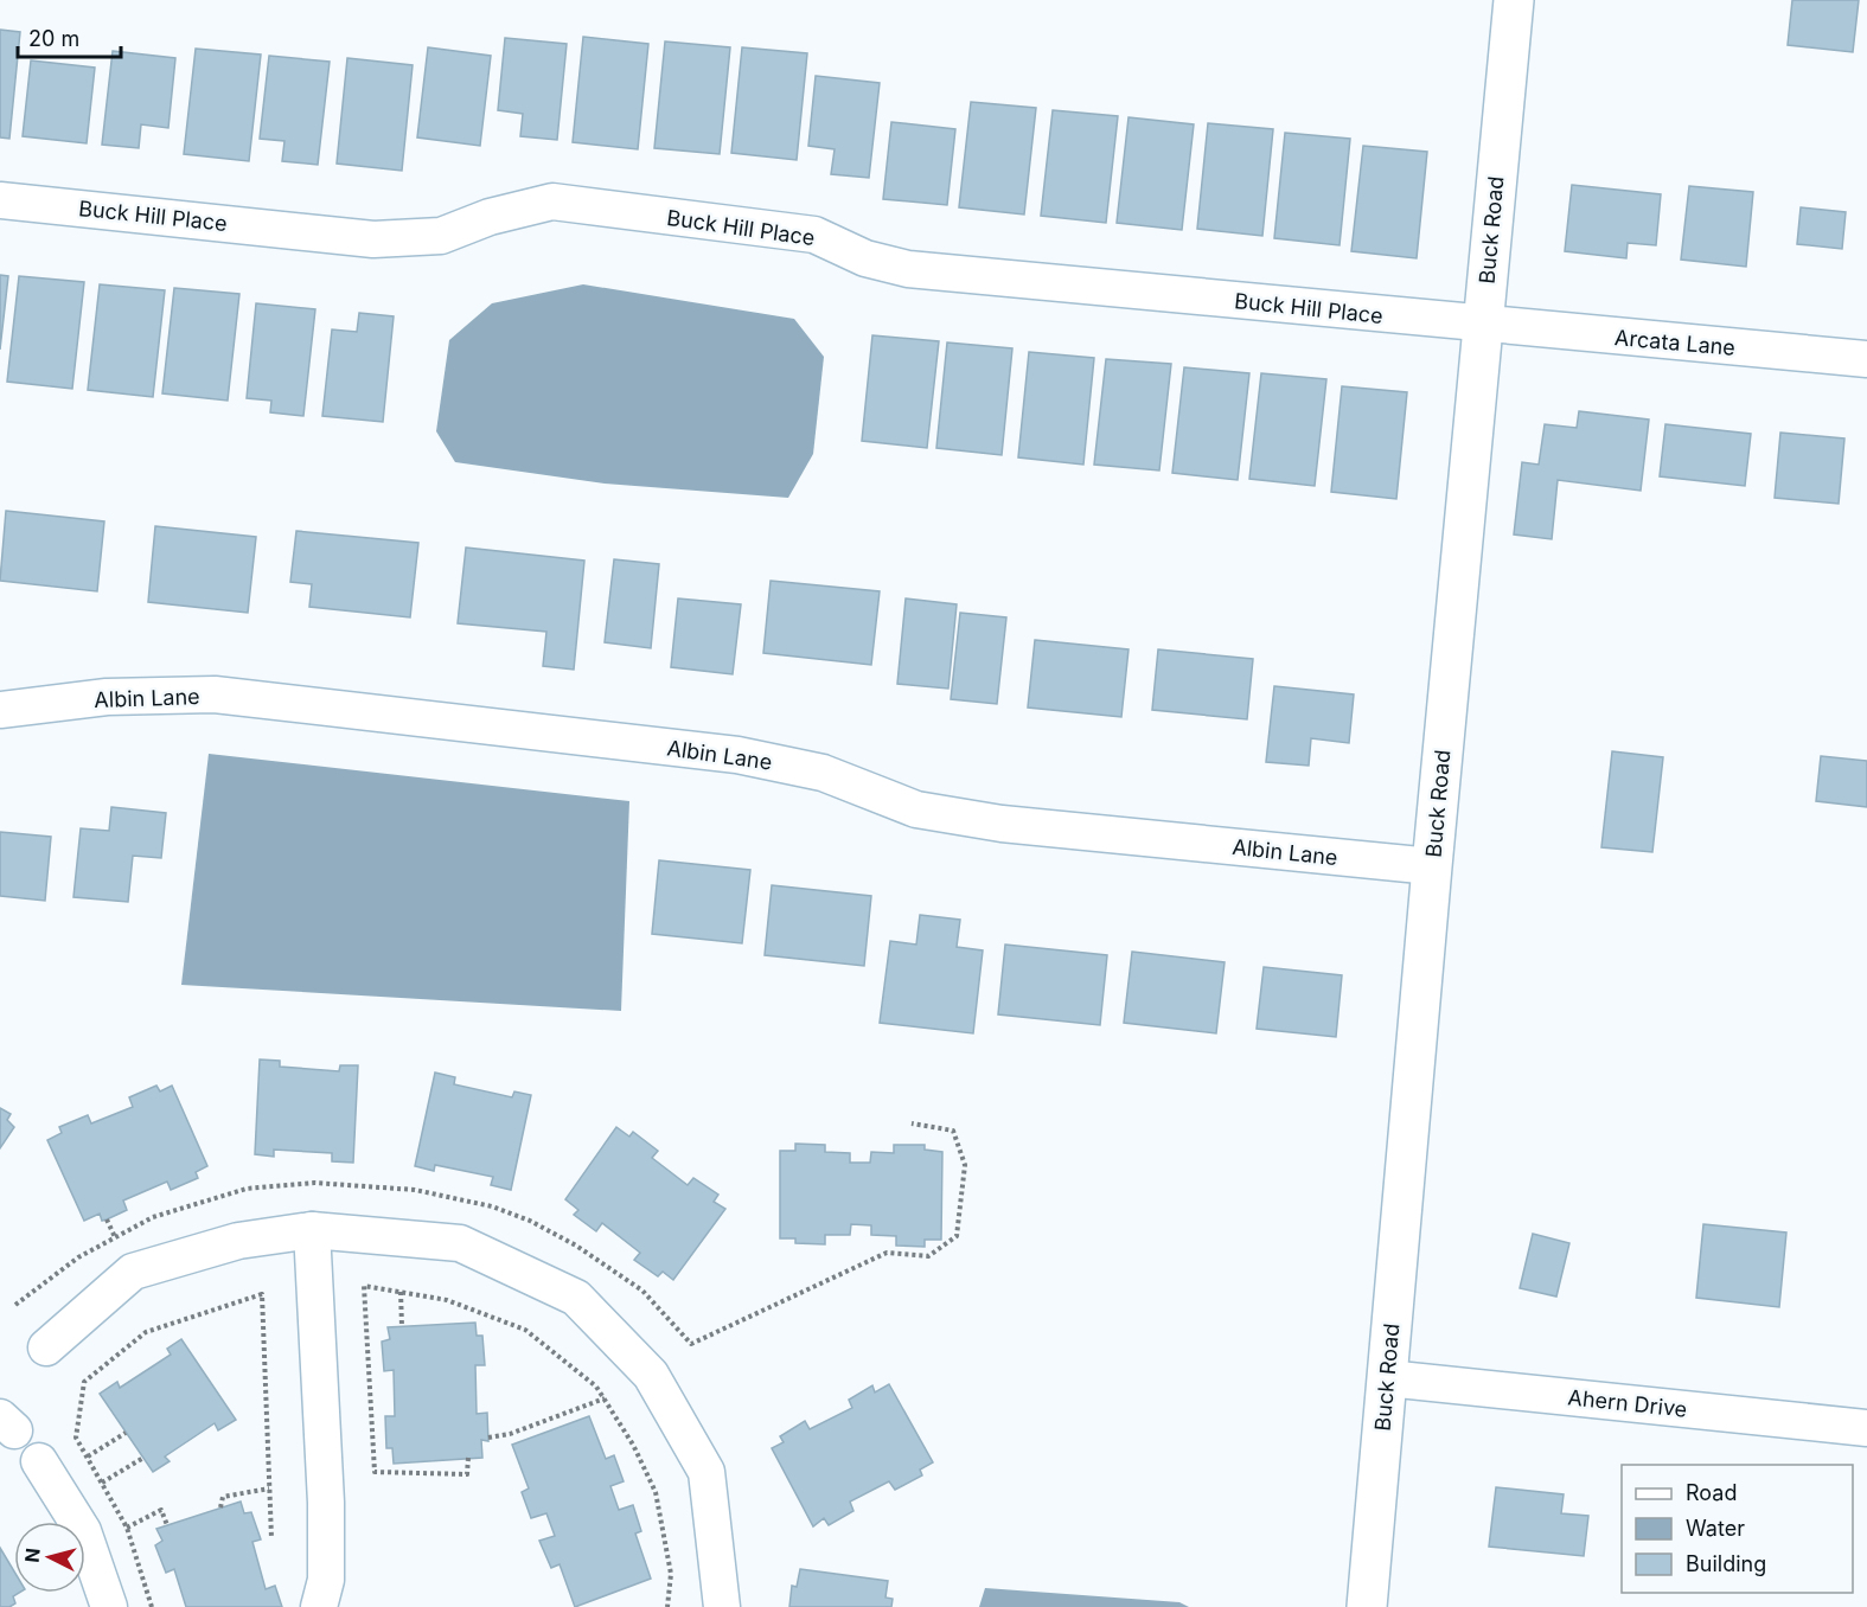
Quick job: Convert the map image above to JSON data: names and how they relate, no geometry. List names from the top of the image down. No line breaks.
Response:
{"streets":{"street":["Buck Hill Place","Buck Road","Arcata Lane","Albin Lane","Ahern Drive"]},"crossings":[["Buck Hill Place","Buck Road"],["Buck Hill Place","Arcata Lane"],["Buck Road","Arcata Lane"],["Buck Road","Albin Lane"],["Buck Road","Ahern Drive"]],"legend":["Road","Water","Building"],"scale_bar":"20 m","north":"left"}
